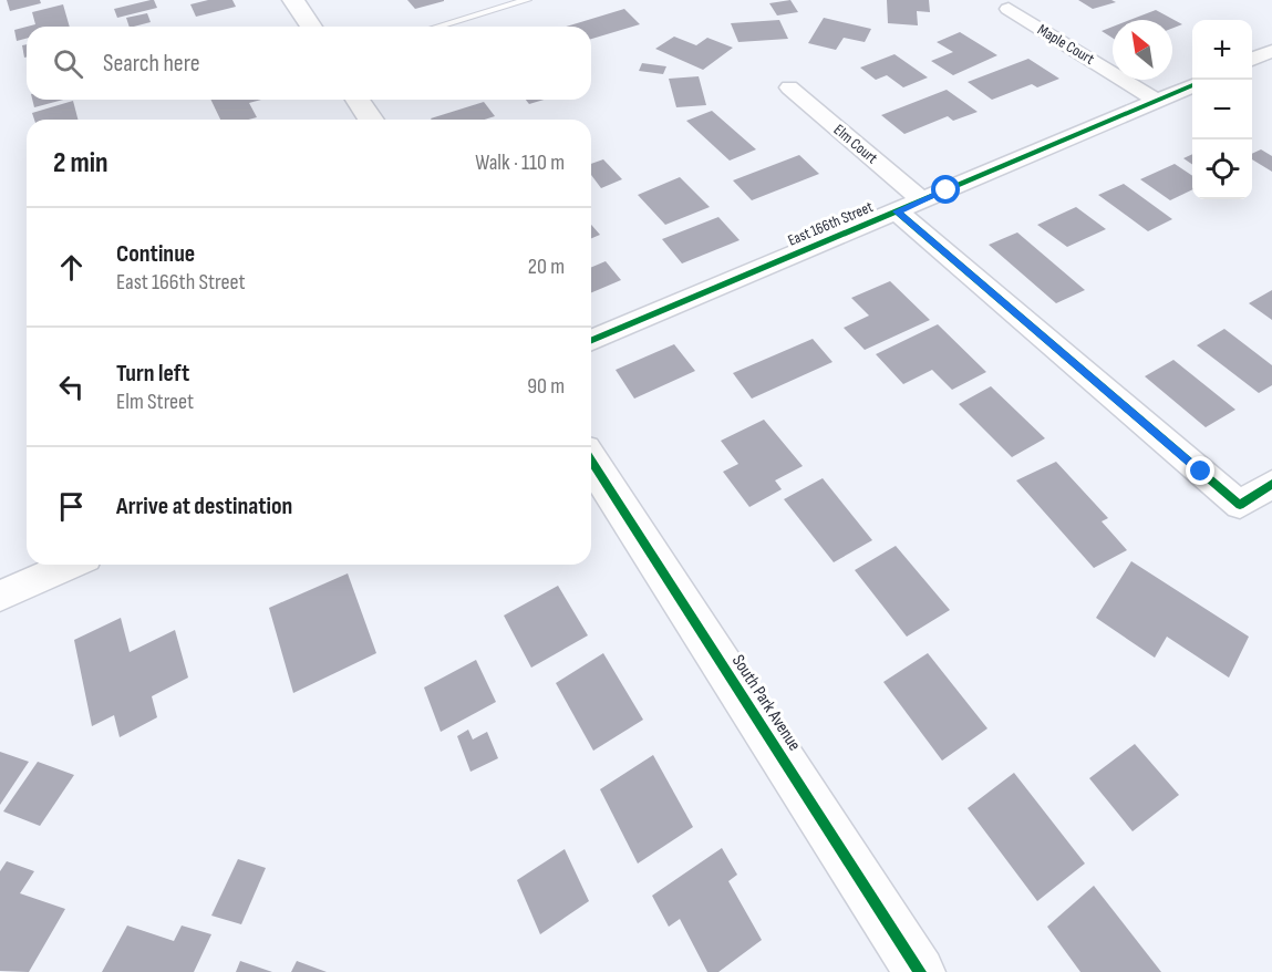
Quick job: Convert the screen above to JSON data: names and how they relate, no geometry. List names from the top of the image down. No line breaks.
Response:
{"streets":{"street":["Maple Court","Elm Court","East 166th Street","South Park Avenue"]},"crossings":[["Maple Court","East 166th Street"],["Elm Court","East 166th Street"]],"north":"top left","page":{"map_buttons":["+","−"],"search":"Search here","heading":["2 min","Walk · 110 m"],"list":[["Continue","East 166th Street","20 m"],["Turn left","Elm Street","90 m"],"Arrive at destination"]}}
